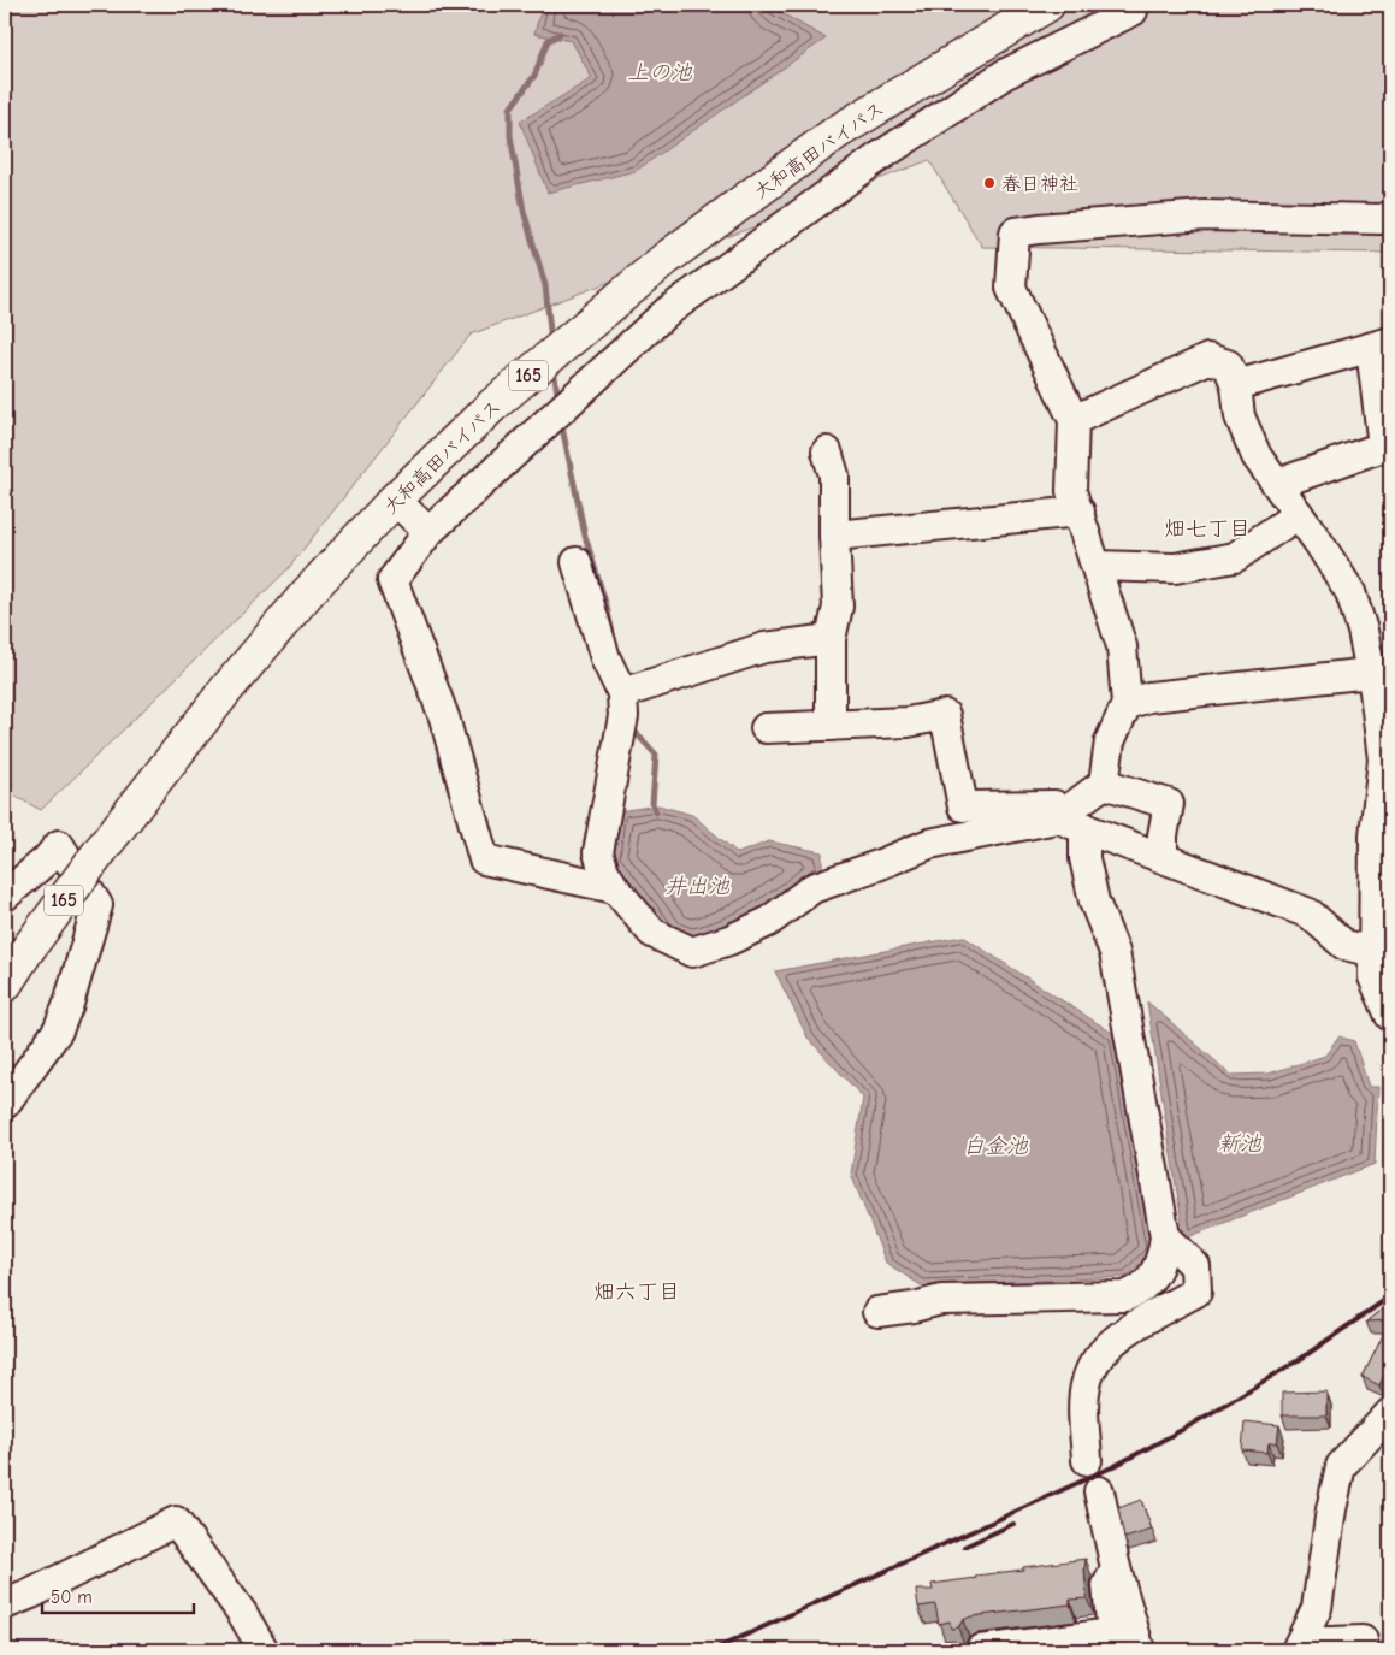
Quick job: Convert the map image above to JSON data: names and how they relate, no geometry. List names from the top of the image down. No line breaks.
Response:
{"streets":{"highway":["大和高田バイパス","165"]},"districts":["畑七丁目","畑六丁目"],"water":["上の池","井出池","新池","白金池"],"places":["春日神社"],"scale_bar":"50 m"}
